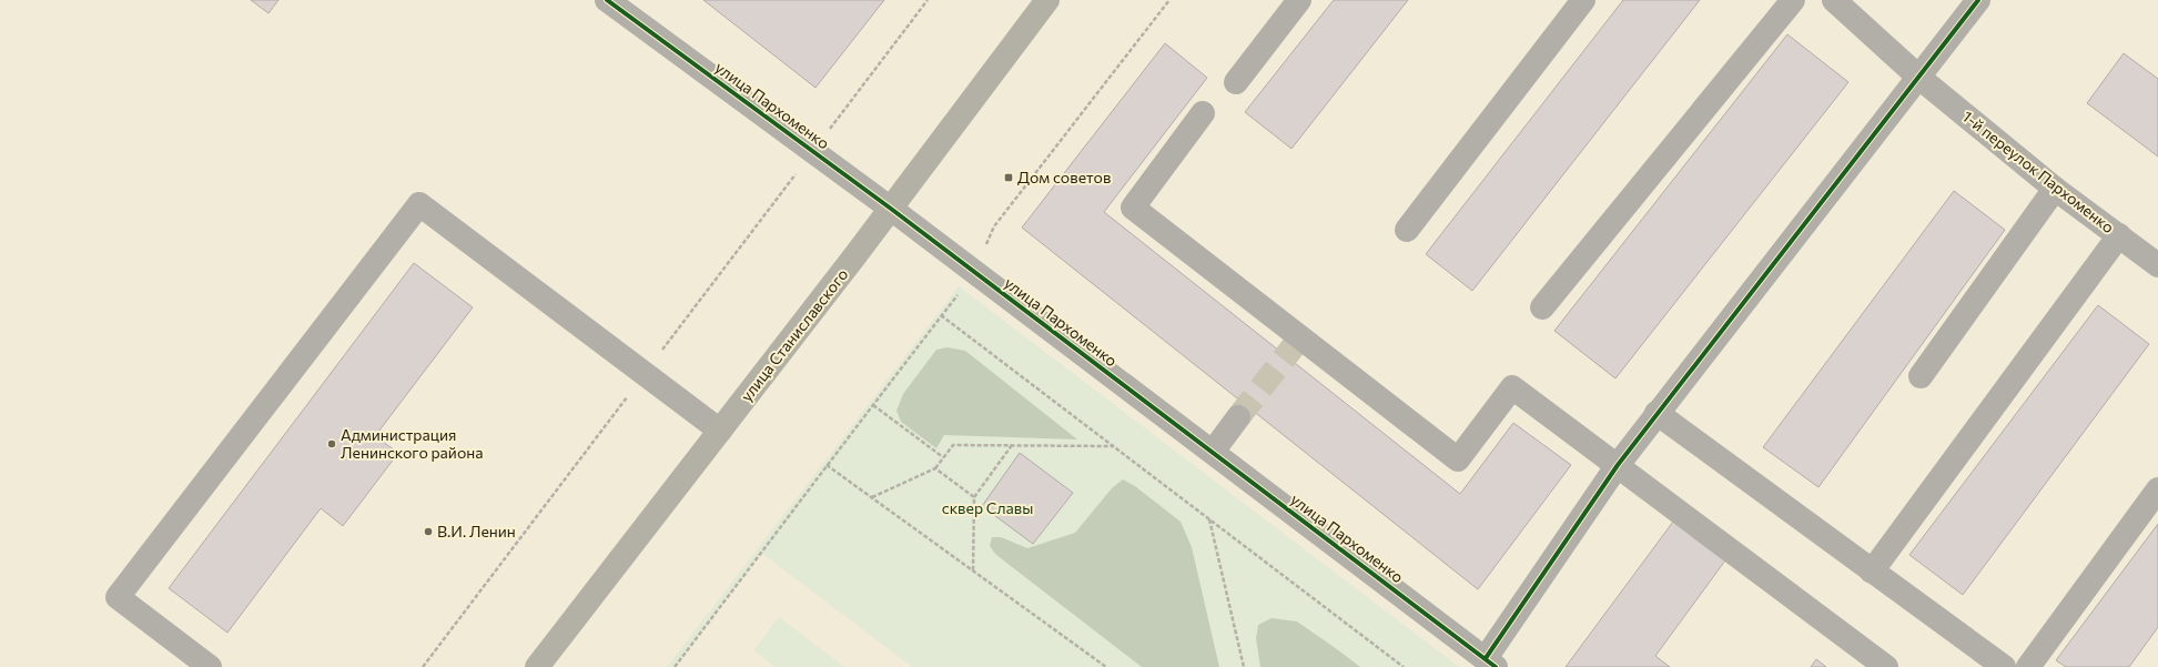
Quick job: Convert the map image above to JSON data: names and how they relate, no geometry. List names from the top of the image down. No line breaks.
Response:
{"streets":{"main road":["улица Станиславского"],"street":["улица Пархоменко","1-й переулок Пархоменко"]},"crossings":[["улица Пархоменко","улица Станиславского"]],"parks":["сквер Славы"],"places":{"transit":["Дом советов"],"other":["Администрация Ленинского района","В.И. Ленин"]}}
